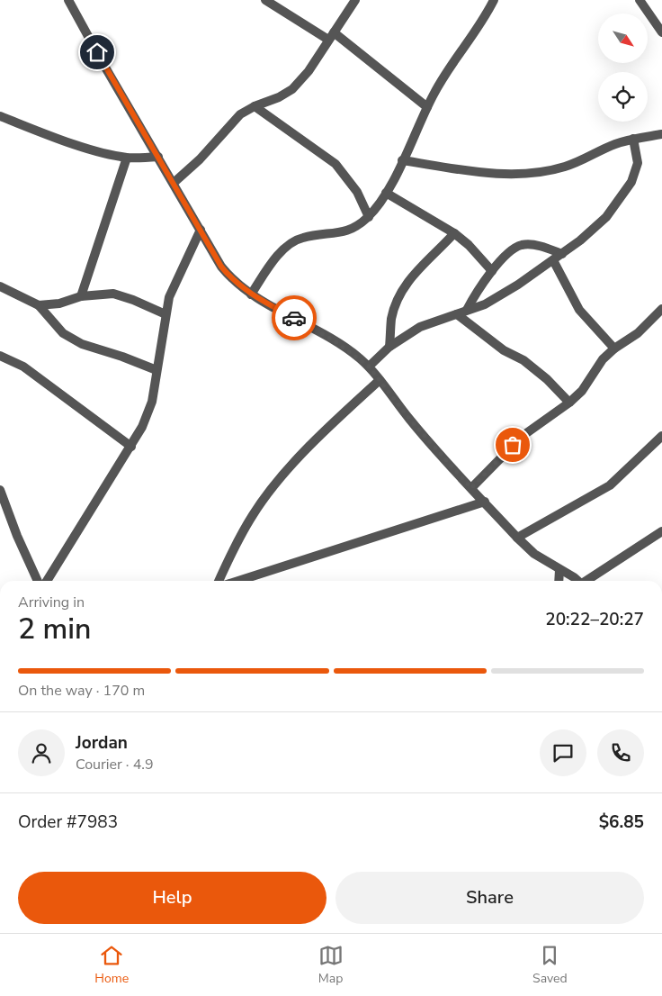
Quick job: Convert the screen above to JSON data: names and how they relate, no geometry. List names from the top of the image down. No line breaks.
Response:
{"north":"bottom right","page":{"heading":["2 min","Arriving in","20:22–20:27"],"panel":["Jordan","Courier · 4.9","Order #7983","$6.85"],"bar":"On the way · 170 m","buttons":["Help","Share"],"tabs":["Home","Map","Saved"]}}
